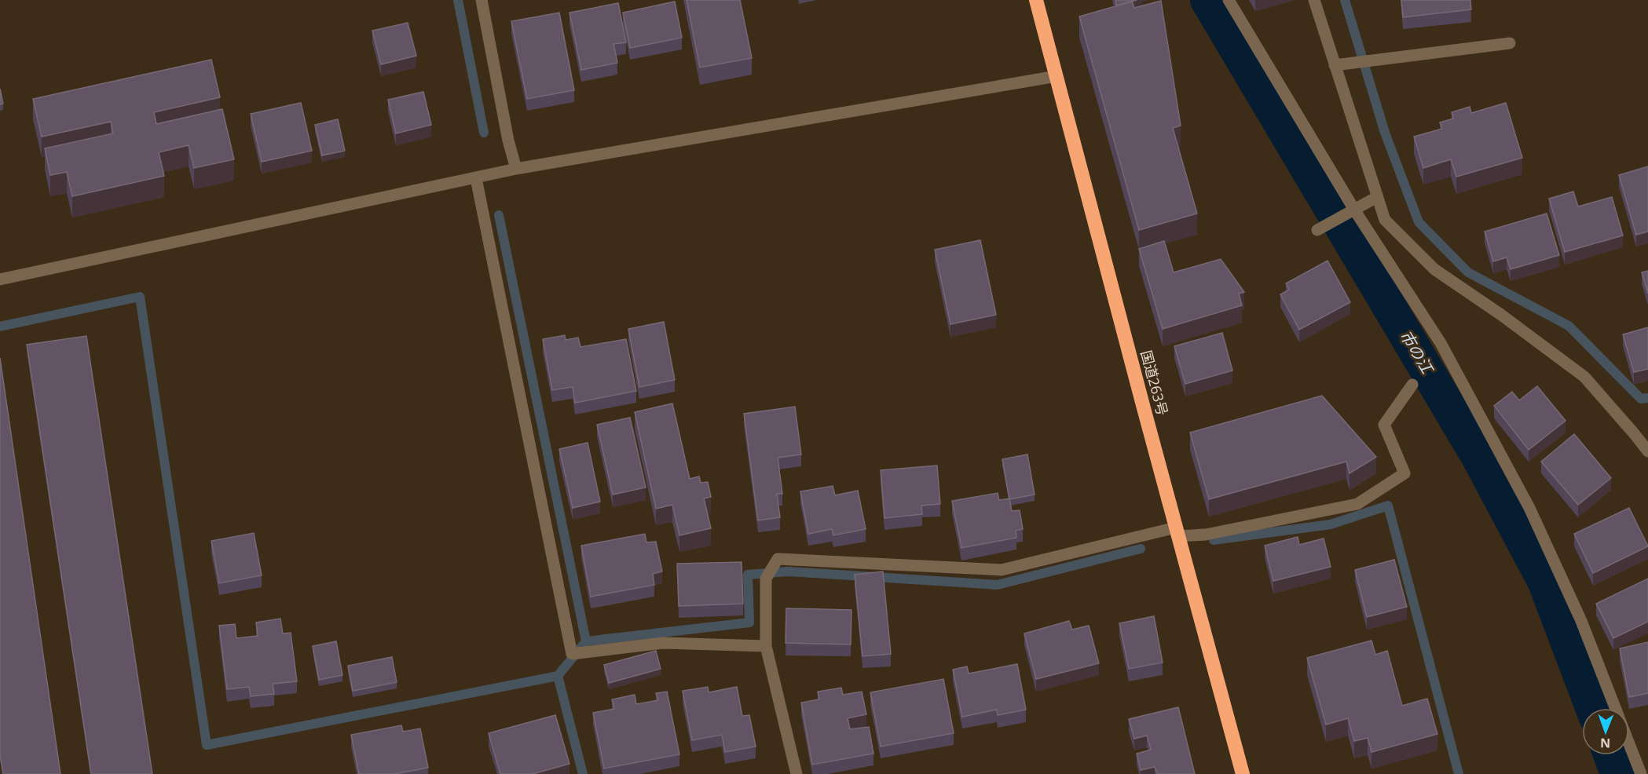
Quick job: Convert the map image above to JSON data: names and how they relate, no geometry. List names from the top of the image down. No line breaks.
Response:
{"streets":{"highway":["国道263号"]},"water":["市の江"],"north":"bottom"}
